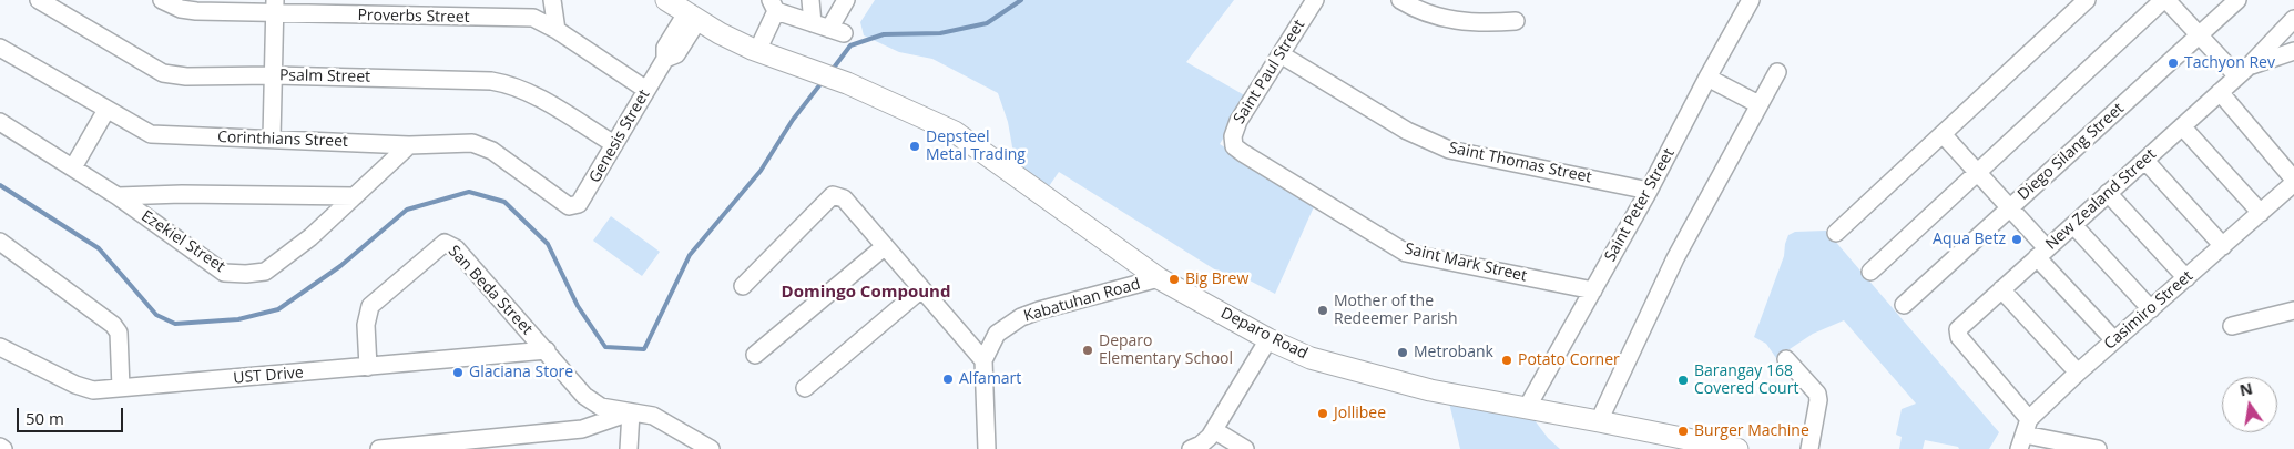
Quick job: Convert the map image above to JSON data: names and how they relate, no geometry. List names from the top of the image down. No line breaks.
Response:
{"streets":{"main road":["Deparo Road"],"street":["Proverbs Street","Saint Paul Street","Psalm Street","Genesis Street","Corinthians Street","Diego Silang Street","Saint Thomas Street","New Zealand Street","Saint Peter Street","Ezekiel Street","Saint Mark Street","San Beda Street","Kabatuhan Road","Casimiro Street","UST Drive"]},"crossings":[["Proverbs Street","Genesis Street"],["Saint Paul Street","Saint Thomas Street"],["Saint Paul Street","Saint Mark Street"],["Psalm Street","Genesis Street"],["Genesis Street","Corinthians Street"],["Genesis Street","Deparo Road"],["Corinthians Street","Ezekiel Street"],["Saint Thomas Street","Saint Peter Street"],["New Zealand Street","Casimiro Street"],["Saint Peter Street","Saint Mark Street"],["Saint Peter Street","Deparo Road"],["San Beda Street","UST Drive"],["Kabatuhan Road","Deparo Road"]],"districts":["Domingo Compound"],"places":["Tachyon Rev","Depsteel Metal Trading","Aqua Betz","Big Brew","Mother of the Redeemer Parish","Deparo Elementary School","Metrobank","Potato Corner","Glaciana Store","Alfamart","Barangay 168 Covered Court","Jollibee","Burger Machine"],"scale_bar":"50 m","north":"top"}
